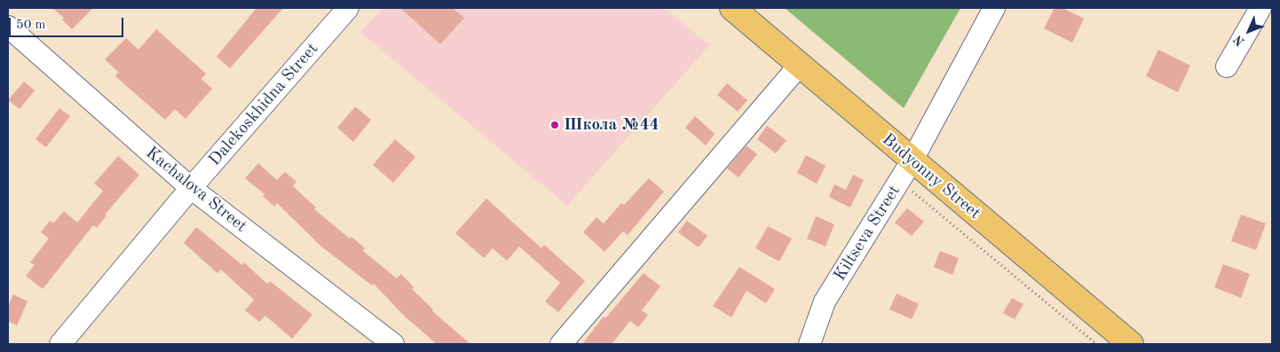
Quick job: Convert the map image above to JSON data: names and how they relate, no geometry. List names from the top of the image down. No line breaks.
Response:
{"streets":{"main road":["Budyonny Street"],"street":["Dalekoskhidna Street","Kachalova Street","Kiltseva Street"]},"crossings":[["Dalekoskhidna Street","Kachalova Street"],["Budyonny Street","Kiltseva Street"]],"places":["Школа №44"],"scale_bar":"50 m","north":"bottom left"}
